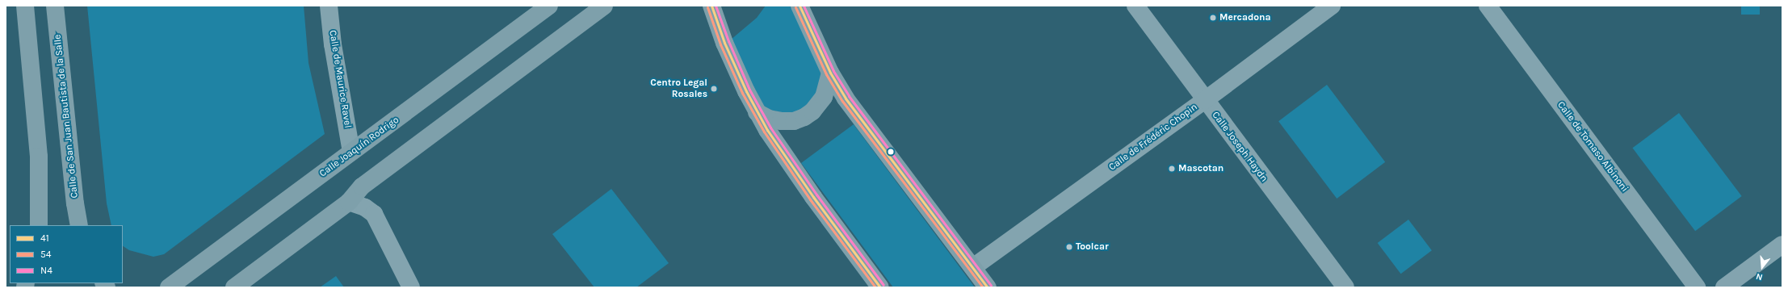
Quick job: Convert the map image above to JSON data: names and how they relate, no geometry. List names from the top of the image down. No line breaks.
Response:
{"streets":{"street":["Calle de Maurice Ravel","Calle de San Juan Bautista de la Salle","Calle de Frédéric Chopin","Calle Joaquín Rodrigo","Calle Joseph Haydn","Calle de Tomaso Albinoni"]},"crossings":[["Calle de Maurice Ravel","Calle Joaquín Rodrigo"],["Calle de Frédéric Chopin","Calle Joseph Haydn"]],"places":["Mercadona","Centro Legal Rosales","Mascotan","Toolcar"],"lines":["transit line 41","transit line N4","transit line 54"],"legend":["41","54","N4"],"north":"bottom"}
